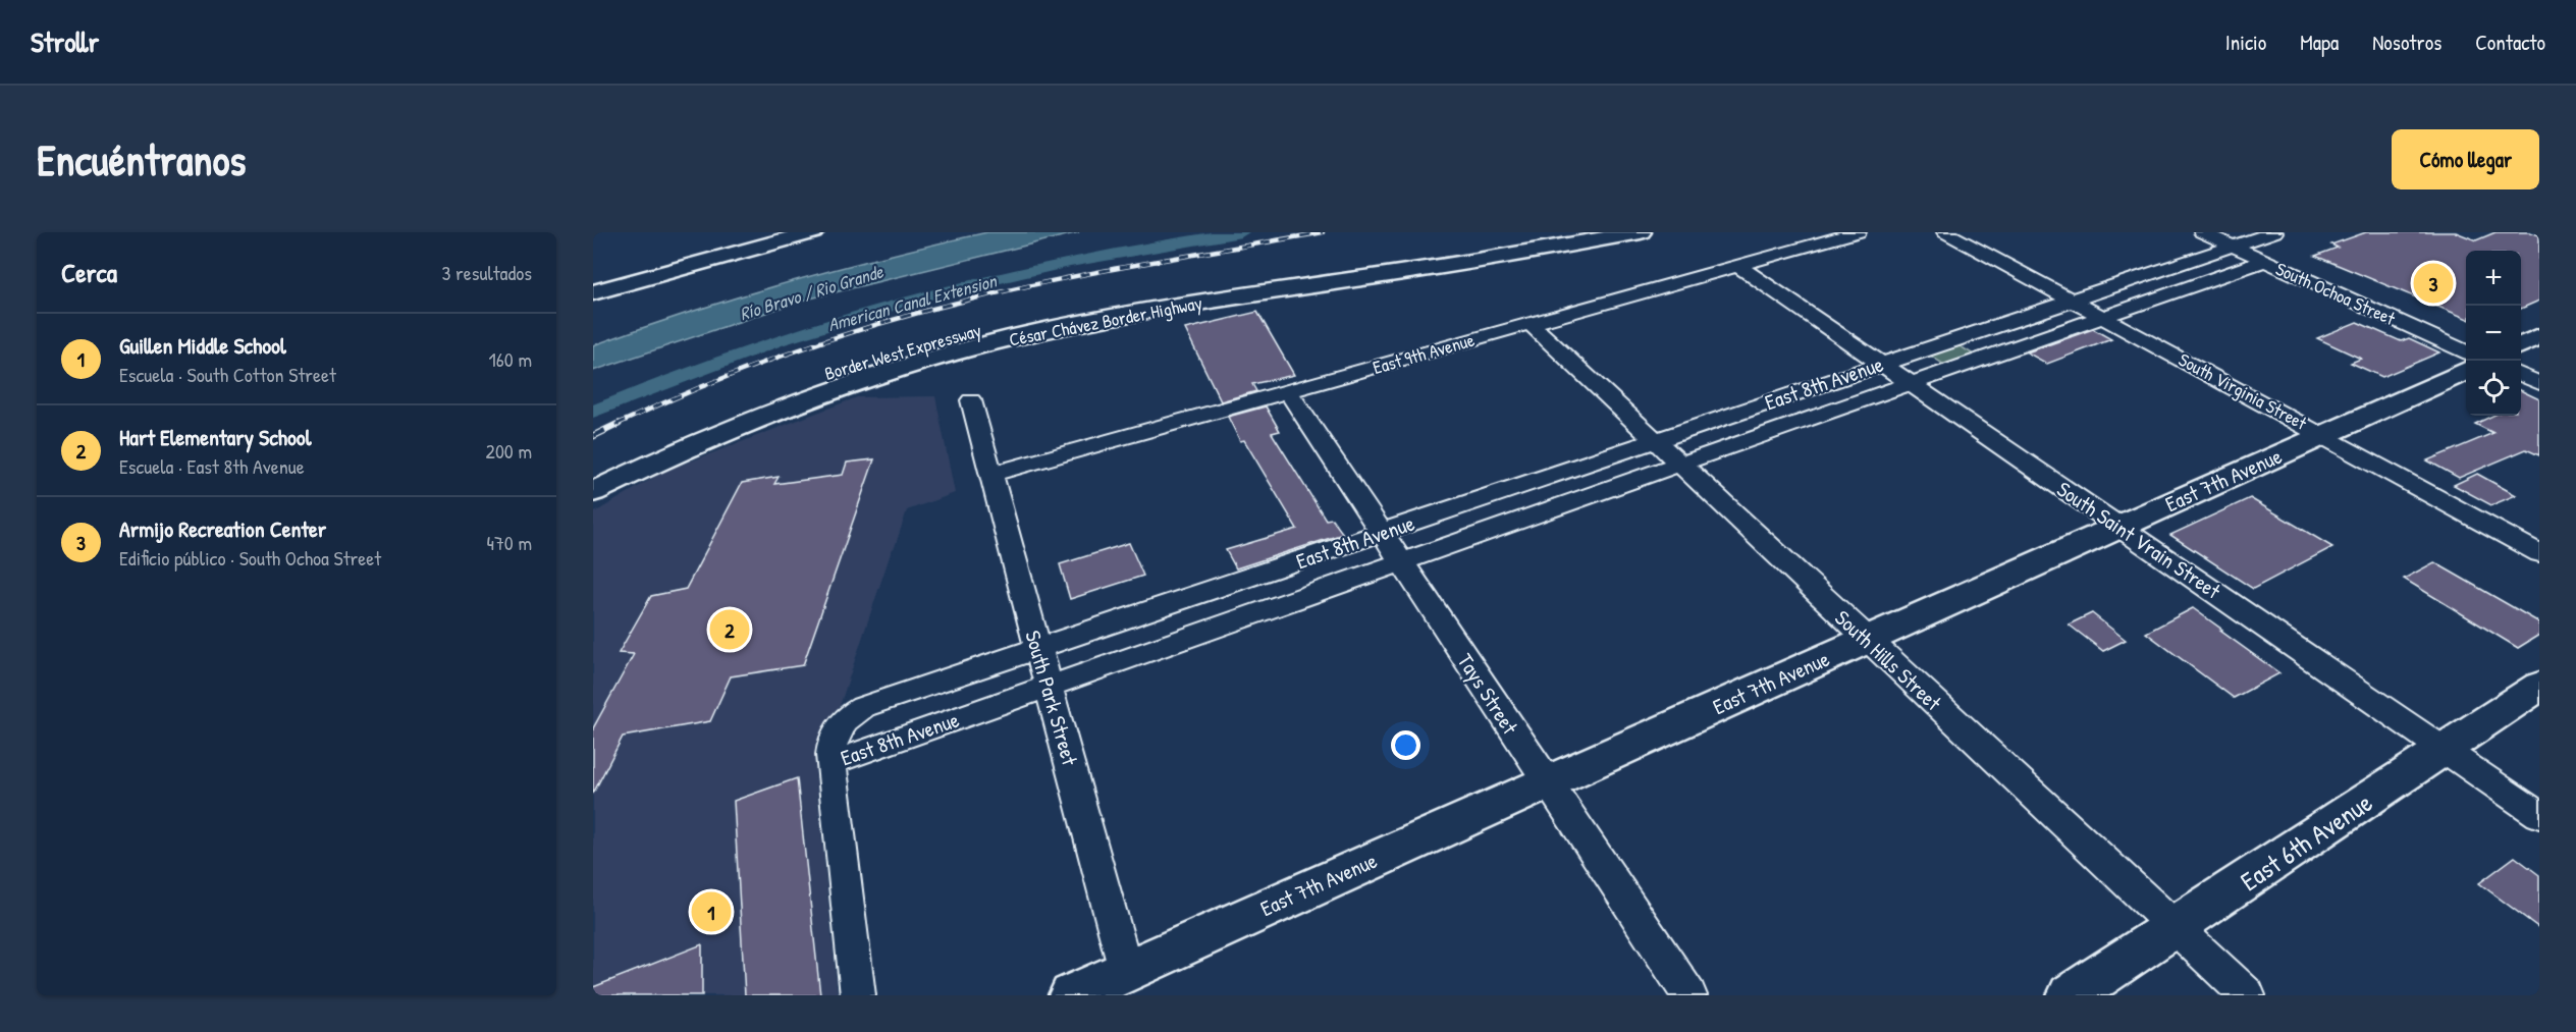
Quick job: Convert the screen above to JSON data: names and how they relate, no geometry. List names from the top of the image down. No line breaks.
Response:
{"streets":{"main road":["César Chávez Border Highway","Border West Expressway","East 7th Avenue","East 6th Avenue"],"street":["South Ochoa Street","East 9th Avenue","East 8th Avenue","South Virginia Street","South Saint Vrain Street","South Hills Street","Tays Street","South Park Street"]},"crossings":[["South Ochoa Street","East 8th Avenue"],["East 9th Avenue","South Saint Vrain Street"],["East 9th Avenue","South Hills Street"],["East 9th Avenue","Tays Street"],["East 9th Avenue","South Park Street"],["East 8th Avenue","South Virginia Street"],["East 8th Avenue","South Saint Vrain Street"],["East 8th Avenue","South Hills Street"],["East 8th Avenue","Tays Street"],["East 8th Avenue","South Park Street"],["South Virginia Street","East 7th Avenue"],["East 7th Avenue","South Saint Vrain Street"],["East 7th Avenue","South Hills Street"],["East 7th Avenue","Tays Street"],["East 7th Avenue","South Park Street"],["South Saint Vrain Street","East 6th Avenue"],["South Hills Street","East 6th Avenue"]],"water":["Río Bravo / Rio Grande","American Canal Extension"],"page":{"header":"Strollr","nav":["Inicio","Mapa","Nosotros","Contacto"],"buttons":"Cómo llegar","title":"Encuéntranos","heading":["Cerca","3 resultados"],"map_buttons":["+","−"],"pins":["3","2","1"],"list":[{"mark":"1","name":"Guillen Middle School","note":"Escuela · South Cotton Street","value":"160 m"},{"mark":"2","name":"Hart Elementary School","note":"Escuela · East 8th Avenue","value":"200 m"},{"mark":"3","name":"Armijo Recreation Center","note":"Edificio público · South Ochoa Street","value":"470 m"}]}}
